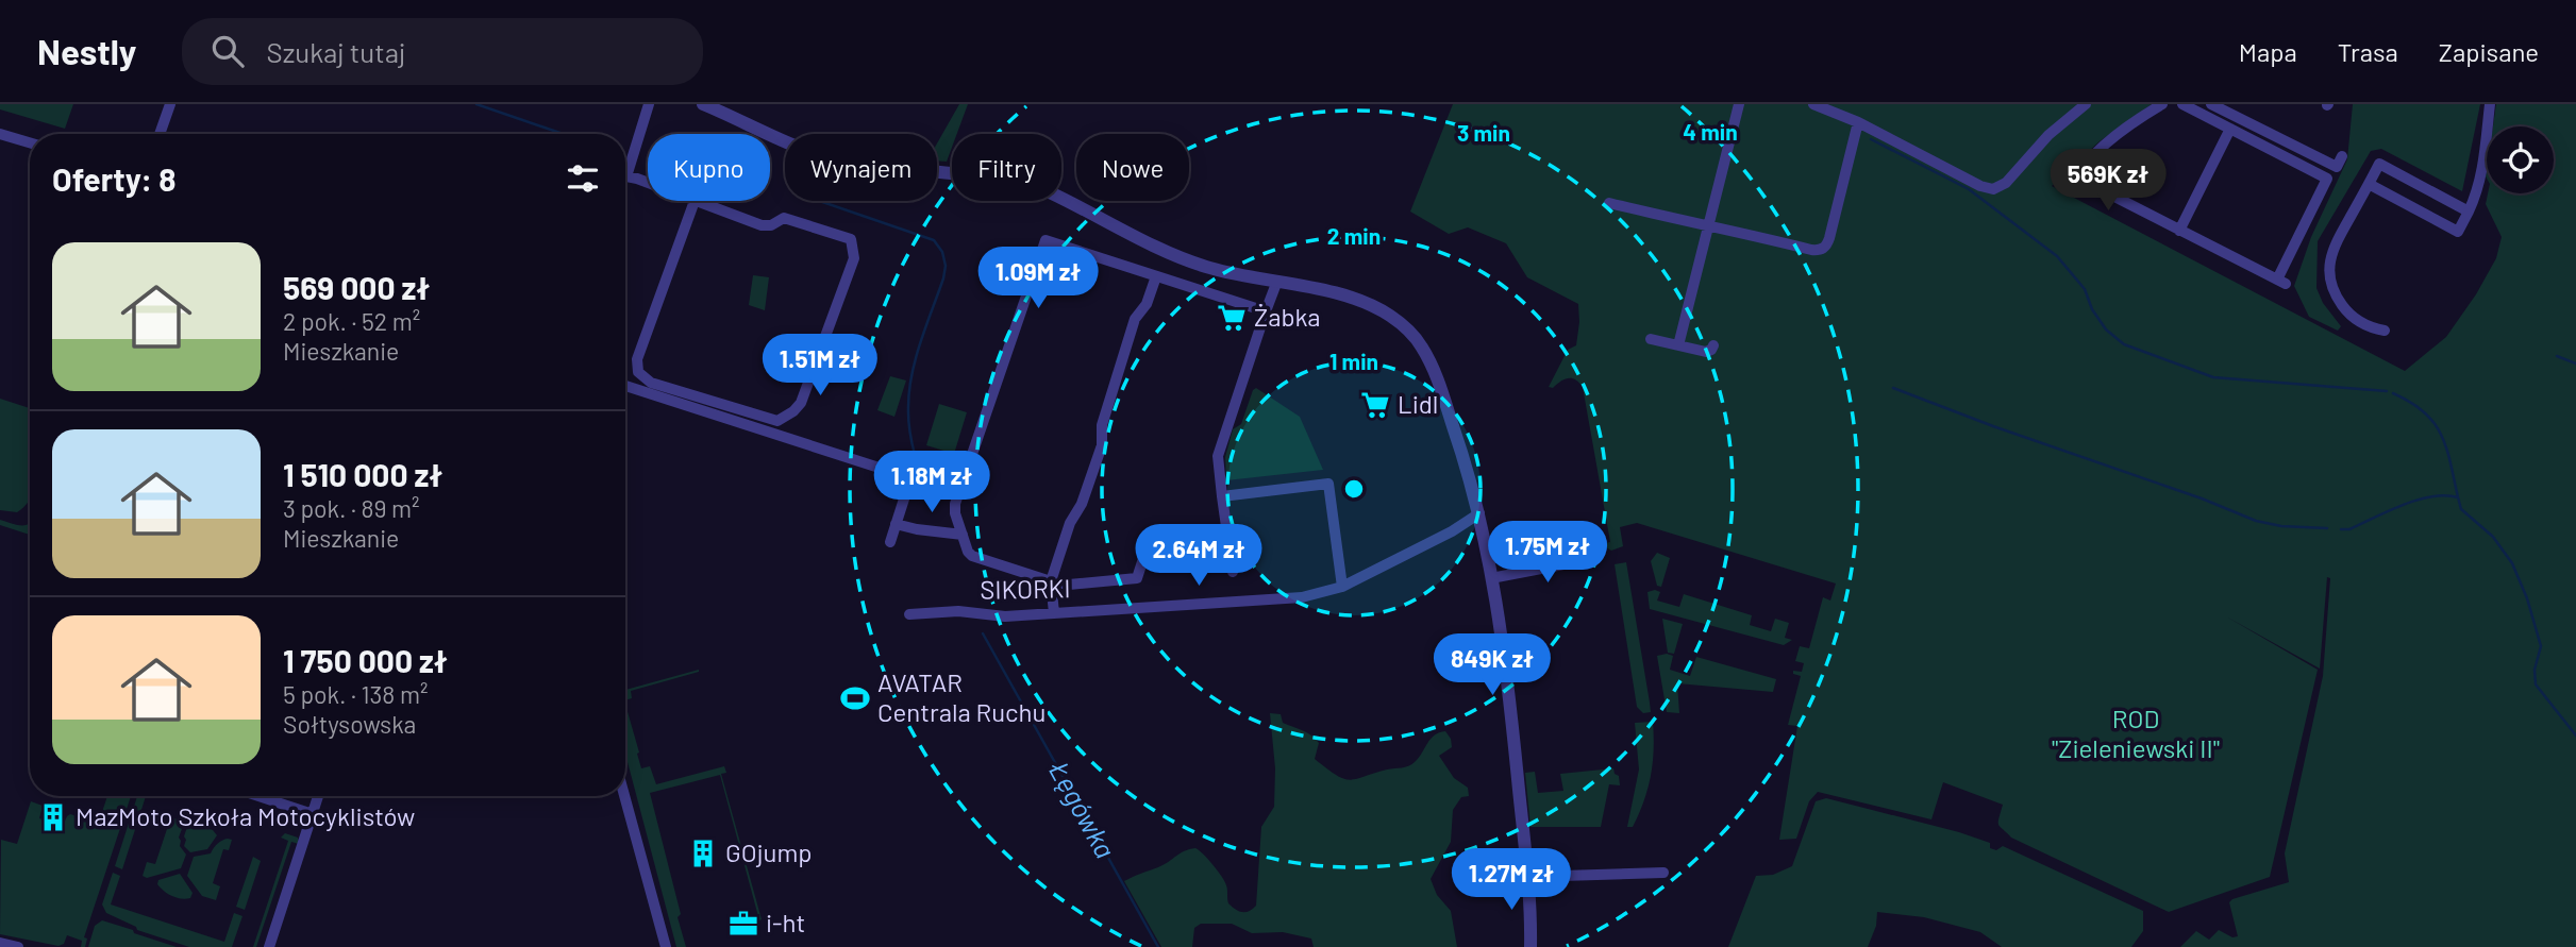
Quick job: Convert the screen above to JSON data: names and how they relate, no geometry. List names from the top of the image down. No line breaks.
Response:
{"streets":{"street":["SIKORKI"]},"water":["Łęgówka"],"parks":["ROD \"Zieleniewski II\""],"places":{"supermarket":["Żabka","Lidl"],"sports":["AVATAR Centrala Ruchu"],"building":["MazMoto Szkoła Motocyklistów","GOjump"],"office":["i-ht"]},"page":{"header":"Nestly","search":"Szukaj tutaj","nav":["Mapa","Trasa","Zapisane"],"chip":["Kupno","Wynajem","Filtry","Nowe"],"heading":"Oferty: 8","price":["569K zł","1.09M zł","1.51M zł","1.18M zł","1.75M zł","2.64M zł","849K zł","1.27M zł"],"list":[{"name":"569 000 zł","note":"2 pok. · 52 m² · Mieszkanie"},{"name":"1 510 000 zł","note":"3 pok. · 89 m² · Mieszkanie"},{"name":"1 750 000 zł","note":"5 pok. · 138 m² · Sołtysowska"}]},"rings":["4 min","3 min","2 min","1 min"]}
